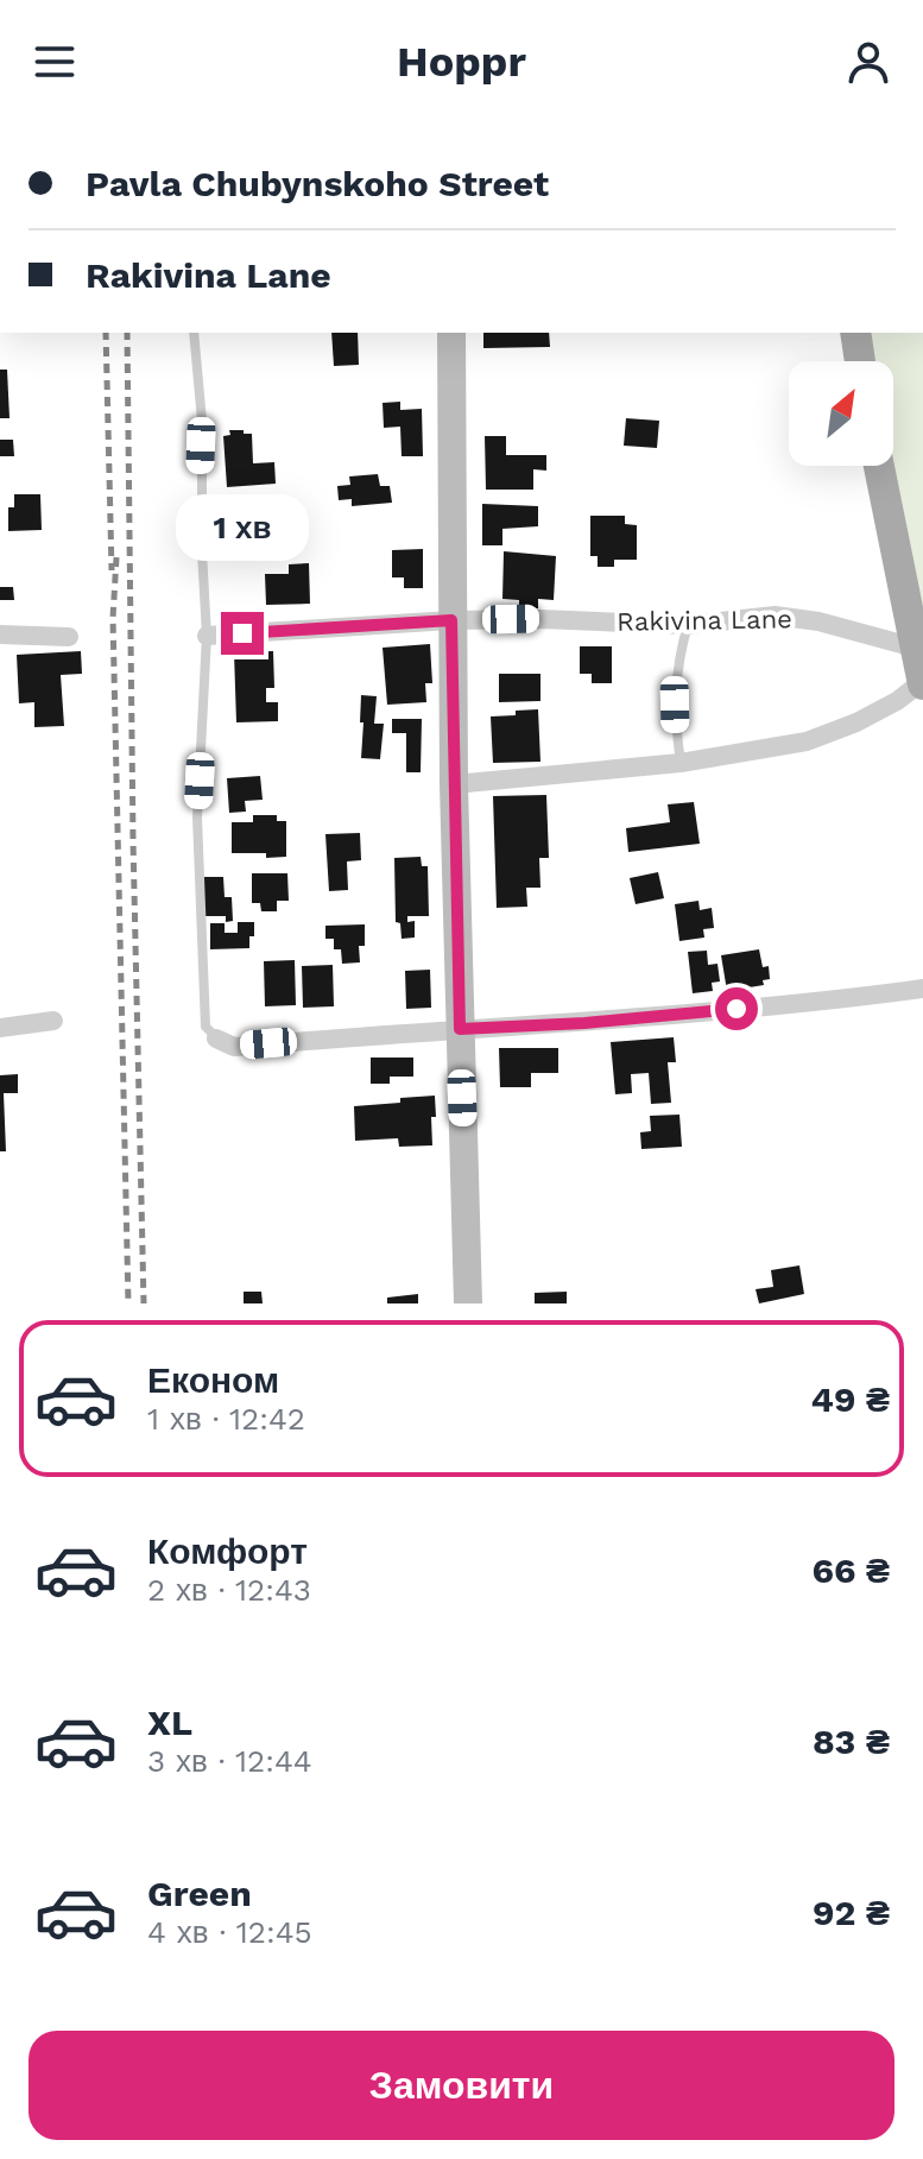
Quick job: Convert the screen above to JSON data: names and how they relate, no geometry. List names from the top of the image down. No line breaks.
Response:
{"streets":{"street":["Rakivina Lane"]},"north":"top right","page":{"header":"Hoppr","banner":["Pavla Chubynskoho Street","Rakivina Lane"],"bubble":"1 хв","list":[{"name":"Економ","note":"1 хв · 12:42","value":"49 ₴"},{"name":"Комфорт","note":"2 хв · 12:43","value":"66 ₴"},{"name":"XL","note":"3 хв · 12:44","value":"83 ₴"},{"name":"Green","note":"4 хв · 12:45","value":"92 ₴"}],"buttons":"Замовити"}}
